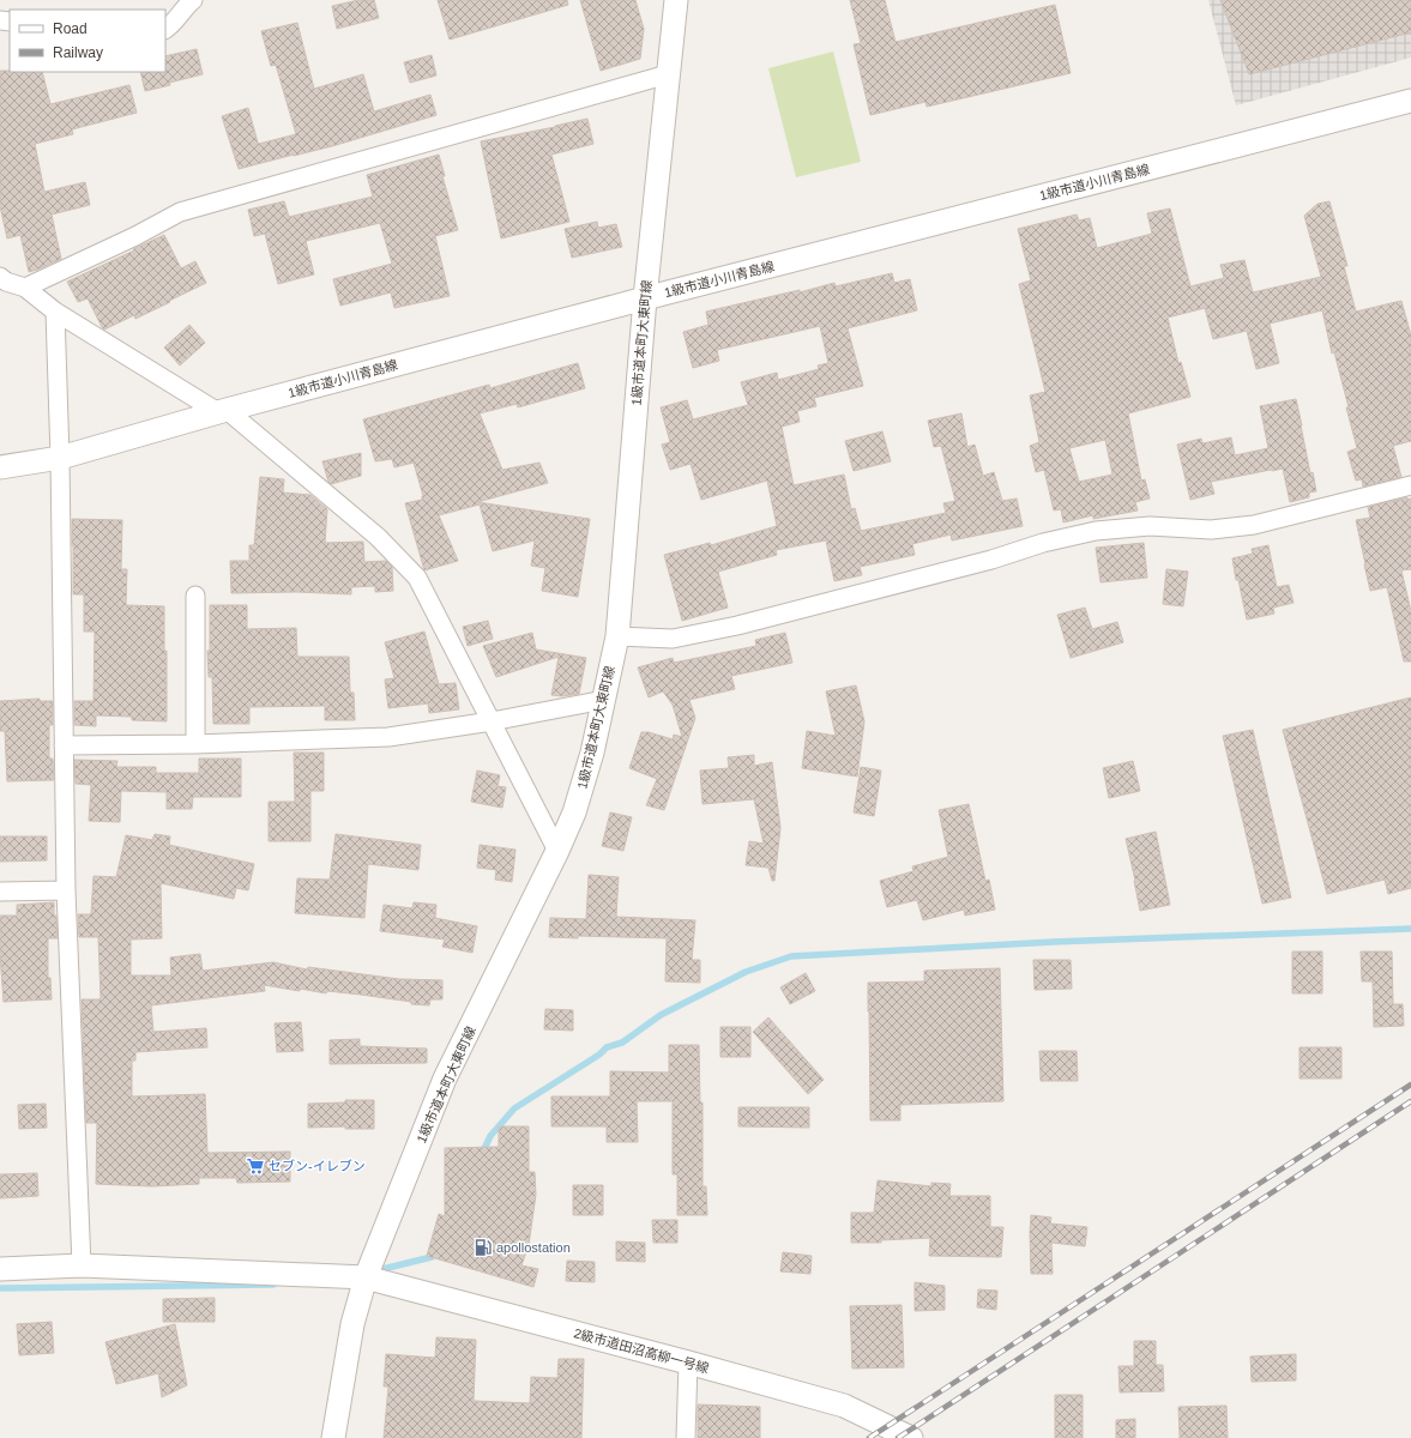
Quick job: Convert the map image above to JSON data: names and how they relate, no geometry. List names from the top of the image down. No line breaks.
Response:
{"streets":{"street":["1級市道小川青島線","1級市道本町大東町線","2級市道田沼高柳一号線"]},"crossings":[["1級市道小川青島線","1級市道本町大東町線"],["1級市道本町大東町線","2級市道田沼高柳一号線"]],"places":{"supermarket":["セブン-イレブン"],"fuel station":["apollostation"]},"legend":["Road","Railway"]}
